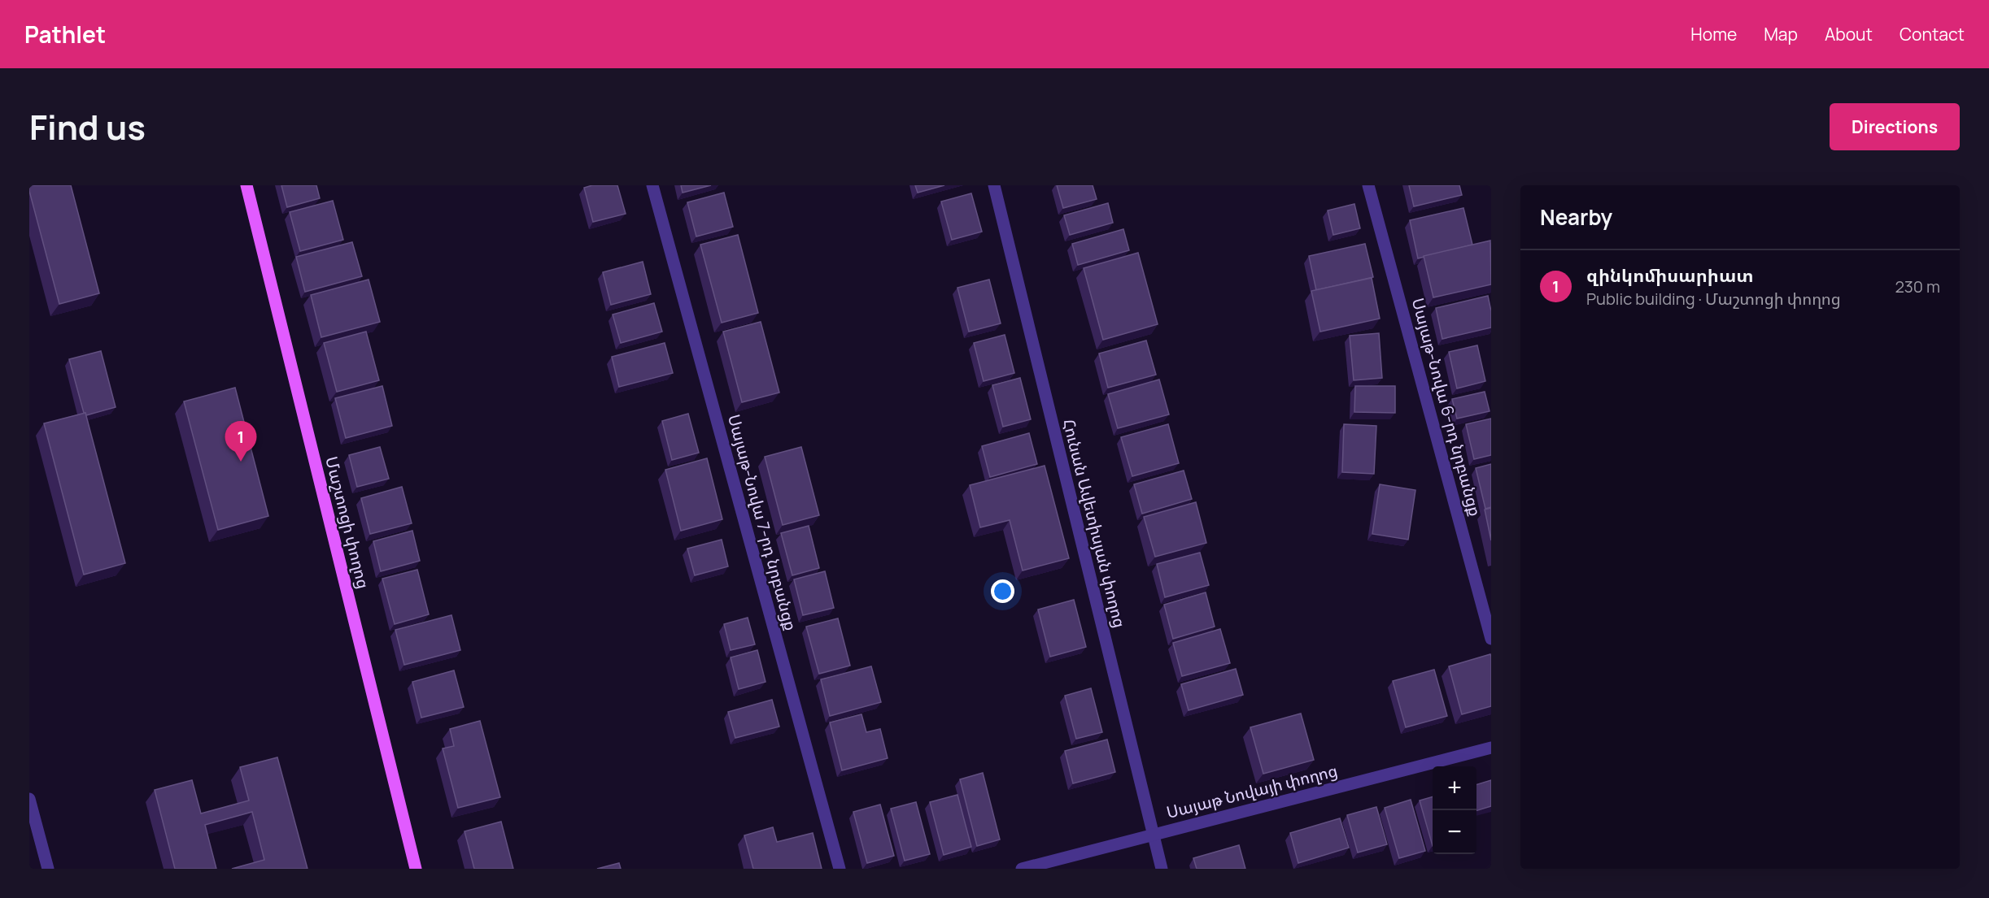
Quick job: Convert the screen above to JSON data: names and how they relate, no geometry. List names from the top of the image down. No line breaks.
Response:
{"streets":{"main road":["Մաշտոցի փողոց"],"street":["Սայաթ-Նովա 6-րդ նրբանցք","Սայաթ-Նովա 7-րդ նրբանցք","Հունան Ավետիսյան փողոց","Սայաթ Նովայի փողոց"]},"crossings":[["Հունան Ավետիսյան փողոց","Սայաթ Նովայի փողոց"]],"page":{"header":"Pathlet","nav":["Home","Map","About","Contact"],"title":"Find us","buttons":"Directions","heading":"Nearby","list":[{"mark":"1","name":"զինկոմիսարիատ","note":"Public building · Մաշտոցի փողոց","value":"230 m"}],"pins":"1","map_buttons":["+","−"]}}
